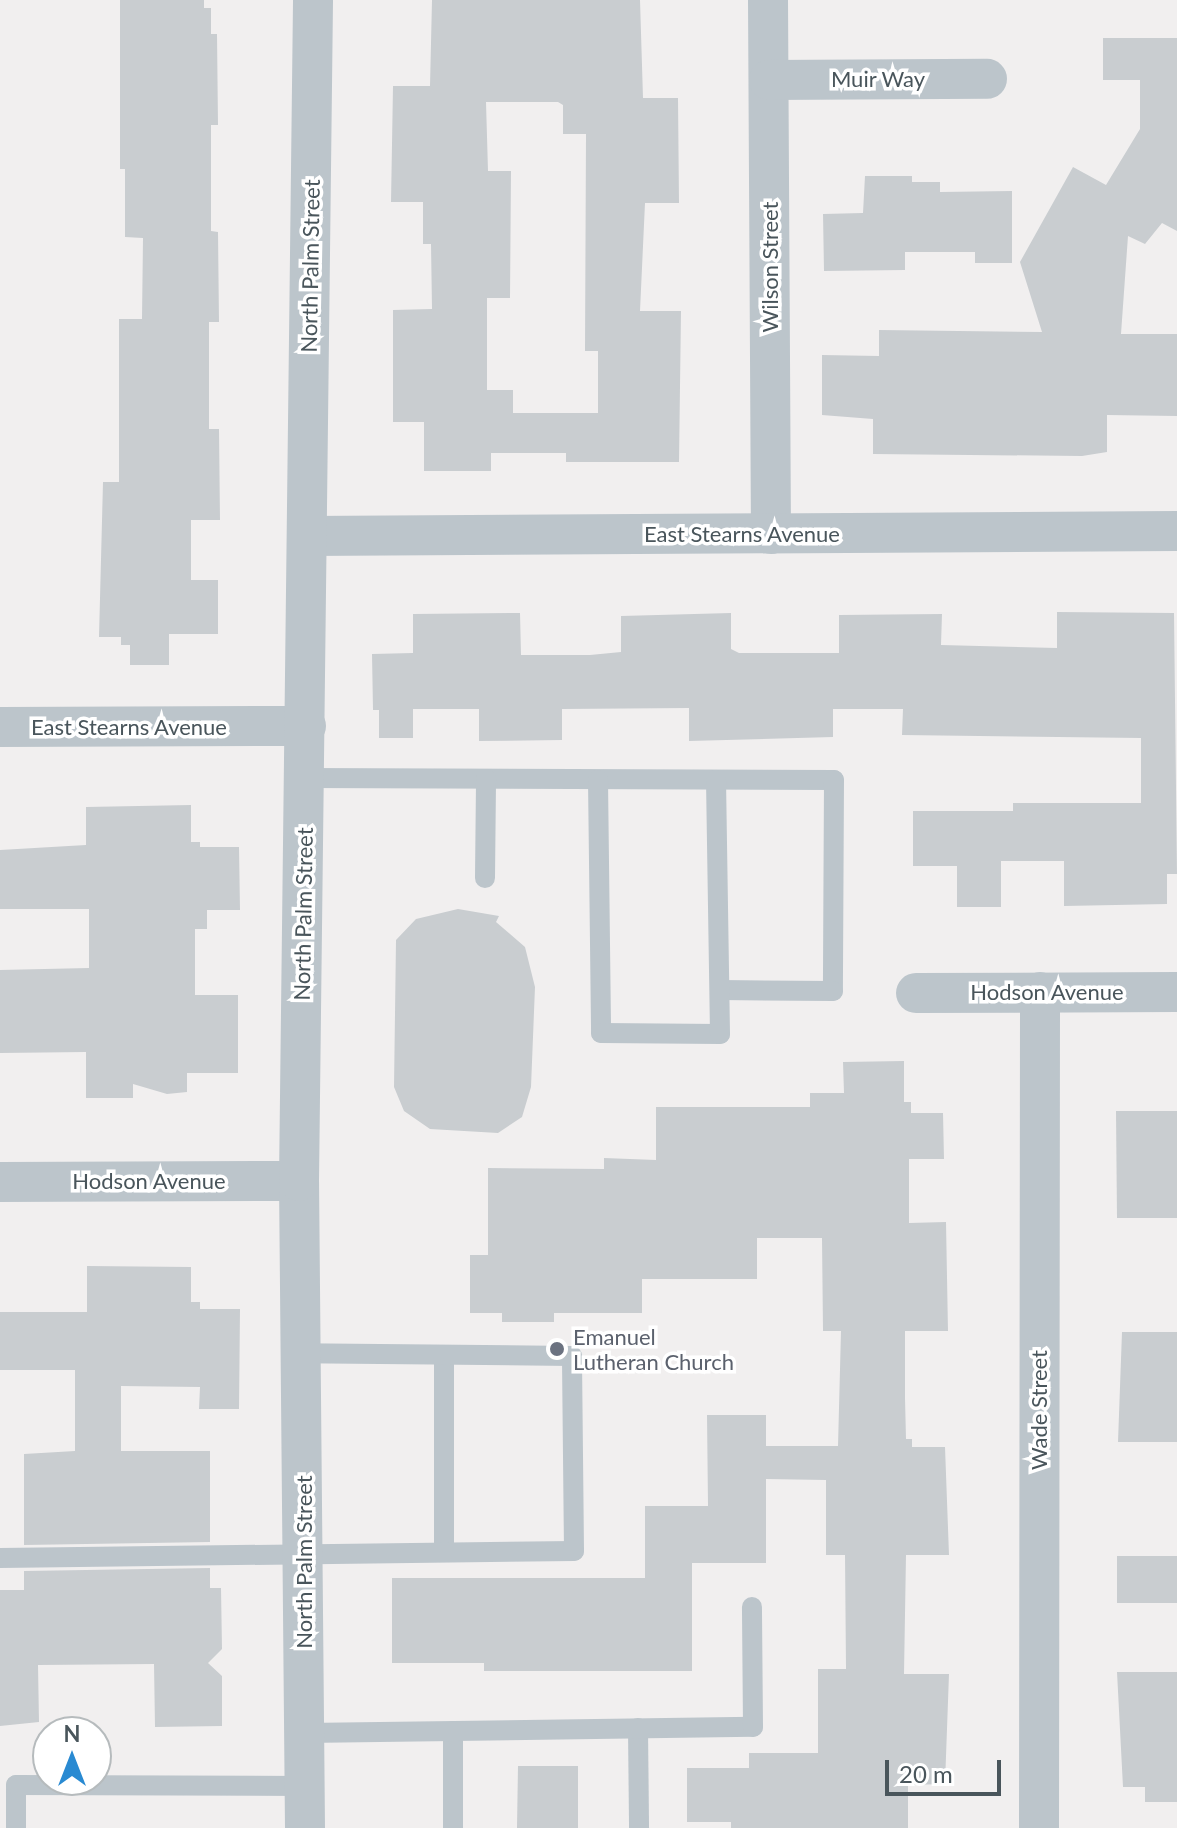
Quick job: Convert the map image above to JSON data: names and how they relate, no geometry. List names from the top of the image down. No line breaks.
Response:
{"streets":{"street":["Muir Way","North Palm Street","Wilson Street","East Stearns Avenue","Hodson Avenue","Wade Street"]},"crossings":[["Muir Way","Wilson Street"],["North Palm Street","East Stearns Avenue"],["North Palm Street","Hodson Avenue"],["Wilson Street","East Stearns Avenue"],["Hodson Avenue","Wade Street"]],"places":["Emanuel Lutheran Church"],"scale_bar":"20 m","north":"top"}
